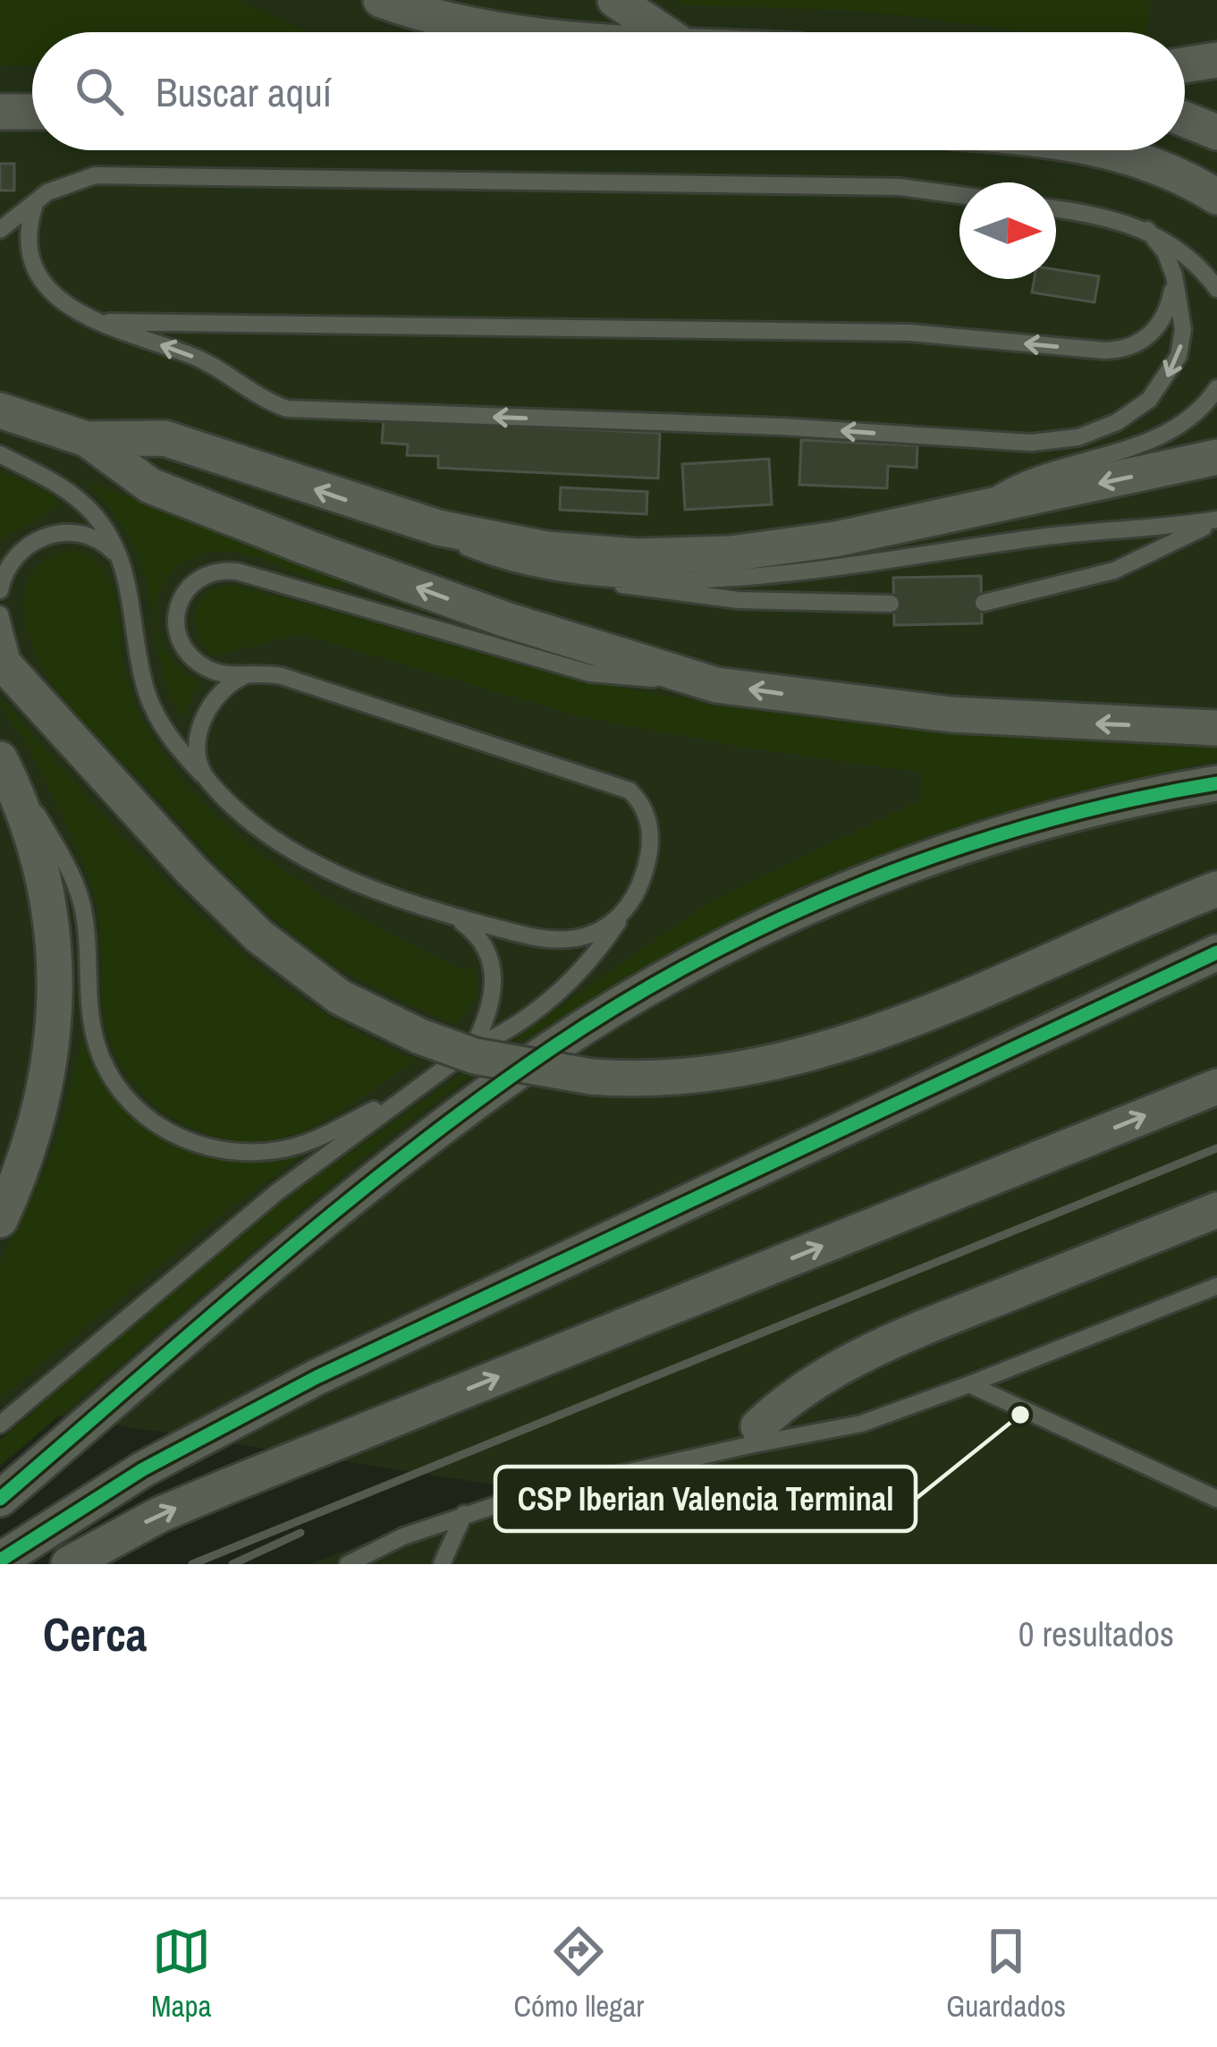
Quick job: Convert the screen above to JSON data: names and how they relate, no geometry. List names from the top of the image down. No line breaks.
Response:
{"places":["CSP Iberian Valencia Terminal"],"north":"right","page":{"search":"Buscar aquí","heading":["Cerca","0 resultados"],"nav":["Mapa","Cómo llegar","Guardados"]}}
